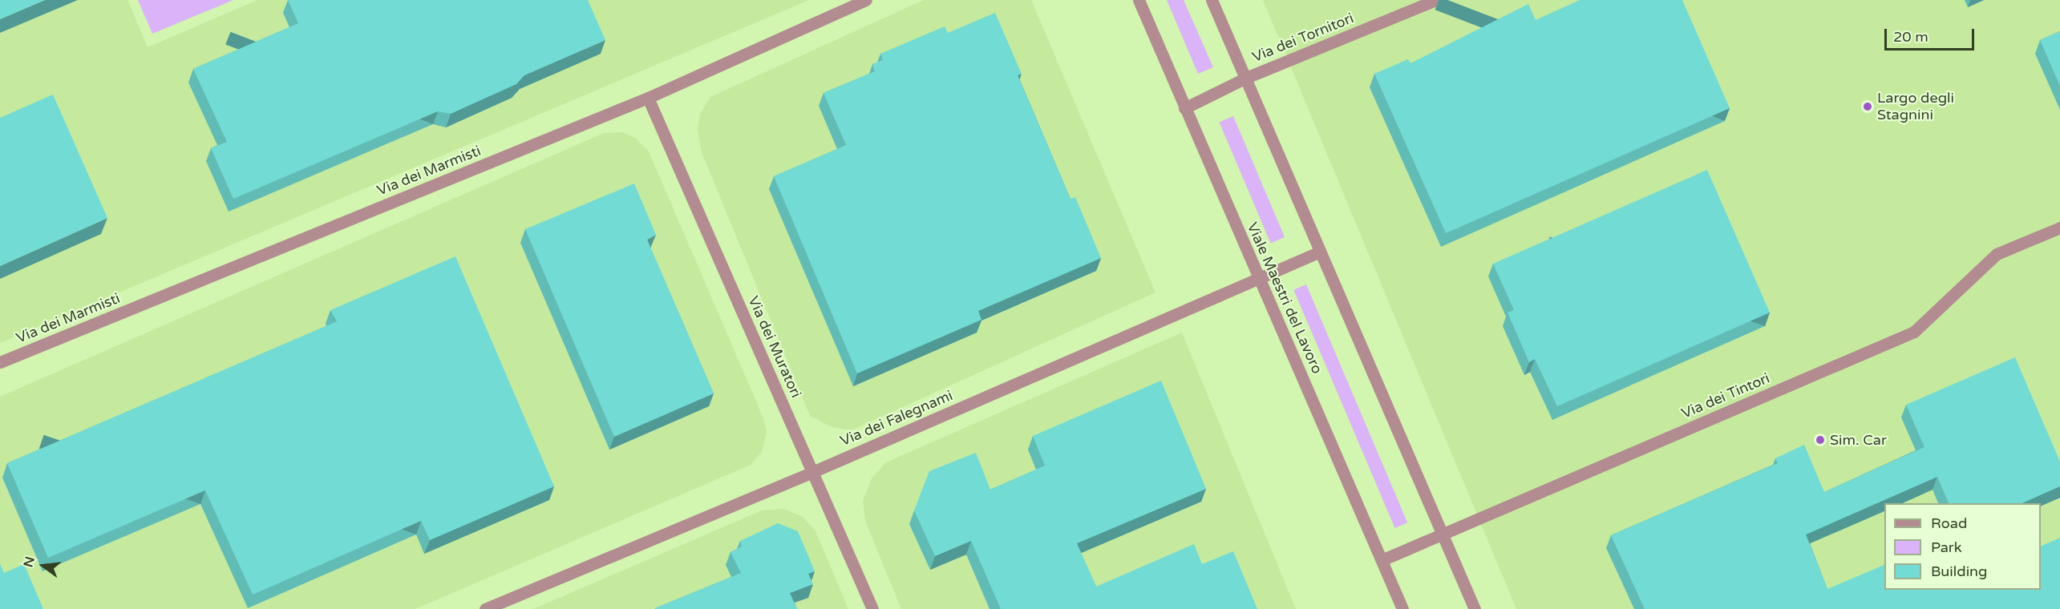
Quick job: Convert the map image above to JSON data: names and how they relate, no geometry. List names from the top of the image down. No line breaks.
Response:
{"streets":{"street":["Via dei Tornitori","Via dei Marmisti","Viale Maestri del Lavoro","Via dei Muratori","Via dei Tintori","Via dei Falegnami"]},"crossings":[["Via dei Tornitori","Viale Maestri del Lavoro"],["Via dei Marmisti","Via dei Muratori"],["Viale Maestri del Lavoro","Via dei Tintori"],["Viale Maestri del Lavoro","Via dei Falegnami"],["Via dei Muratori","Via dei Falegnami"]],"places":["Largo degli Stagnini","Sim. Car"],"legend":["Road","Park","Building"],"scale_bar":"20 m","north":"left"}
